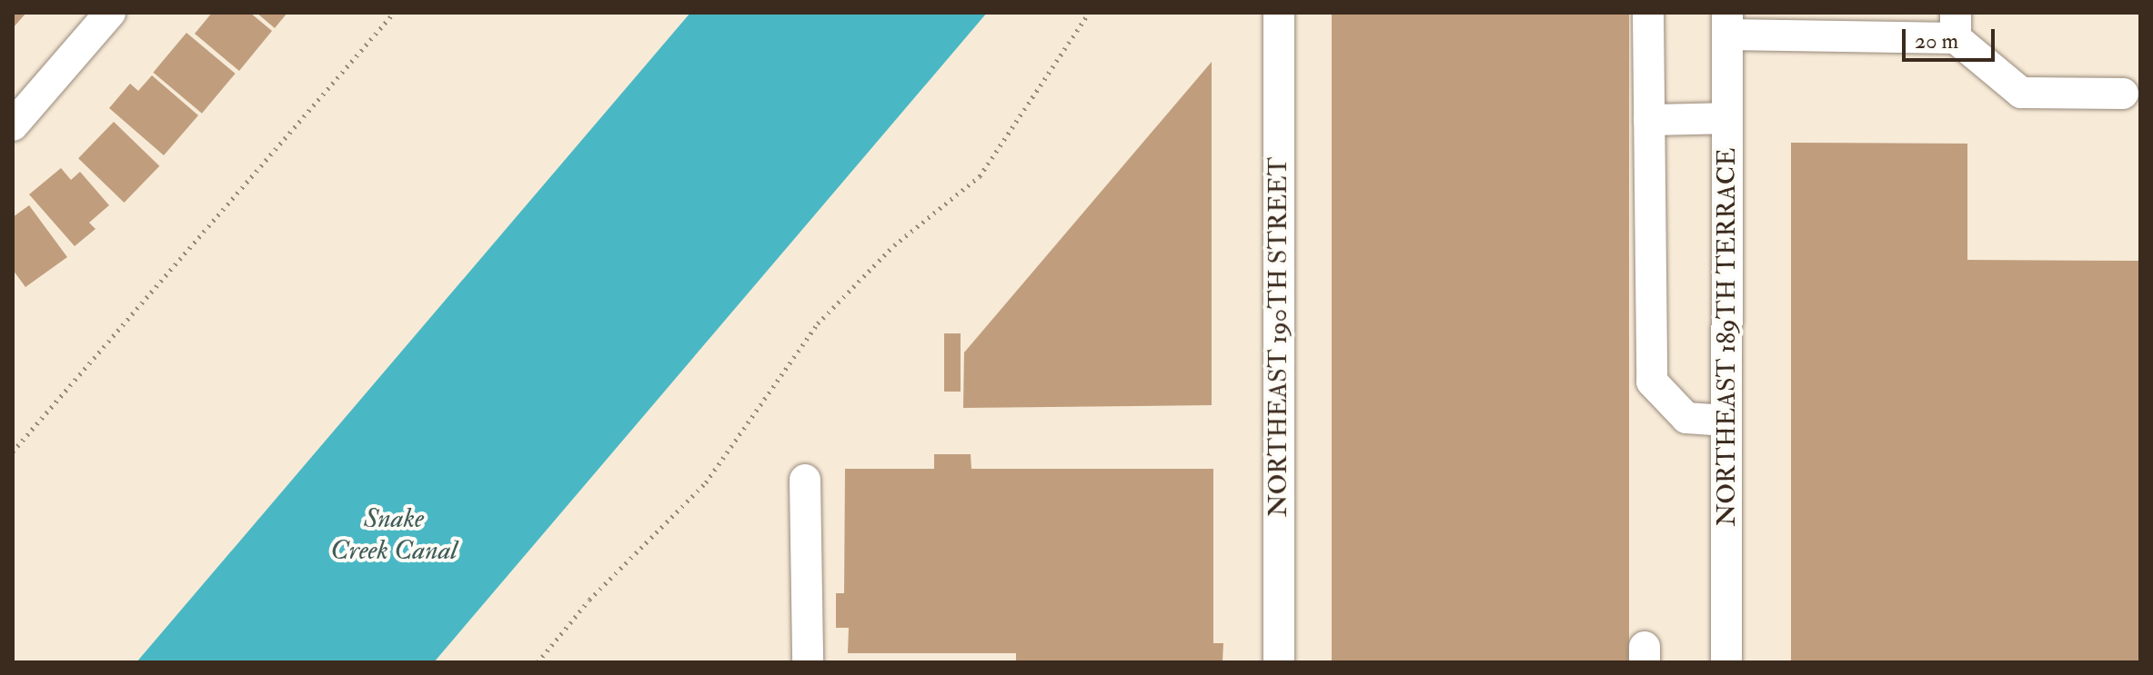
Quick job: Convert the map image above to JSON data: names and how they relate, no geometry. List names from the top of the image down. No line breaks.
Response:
{"streets":{"street":["NORTHEAST 190TH STREET","NORTHEAST 189TH TERRACE"]},"water":["Snake Creek Canal"],"scale_bar":"20 m"}
